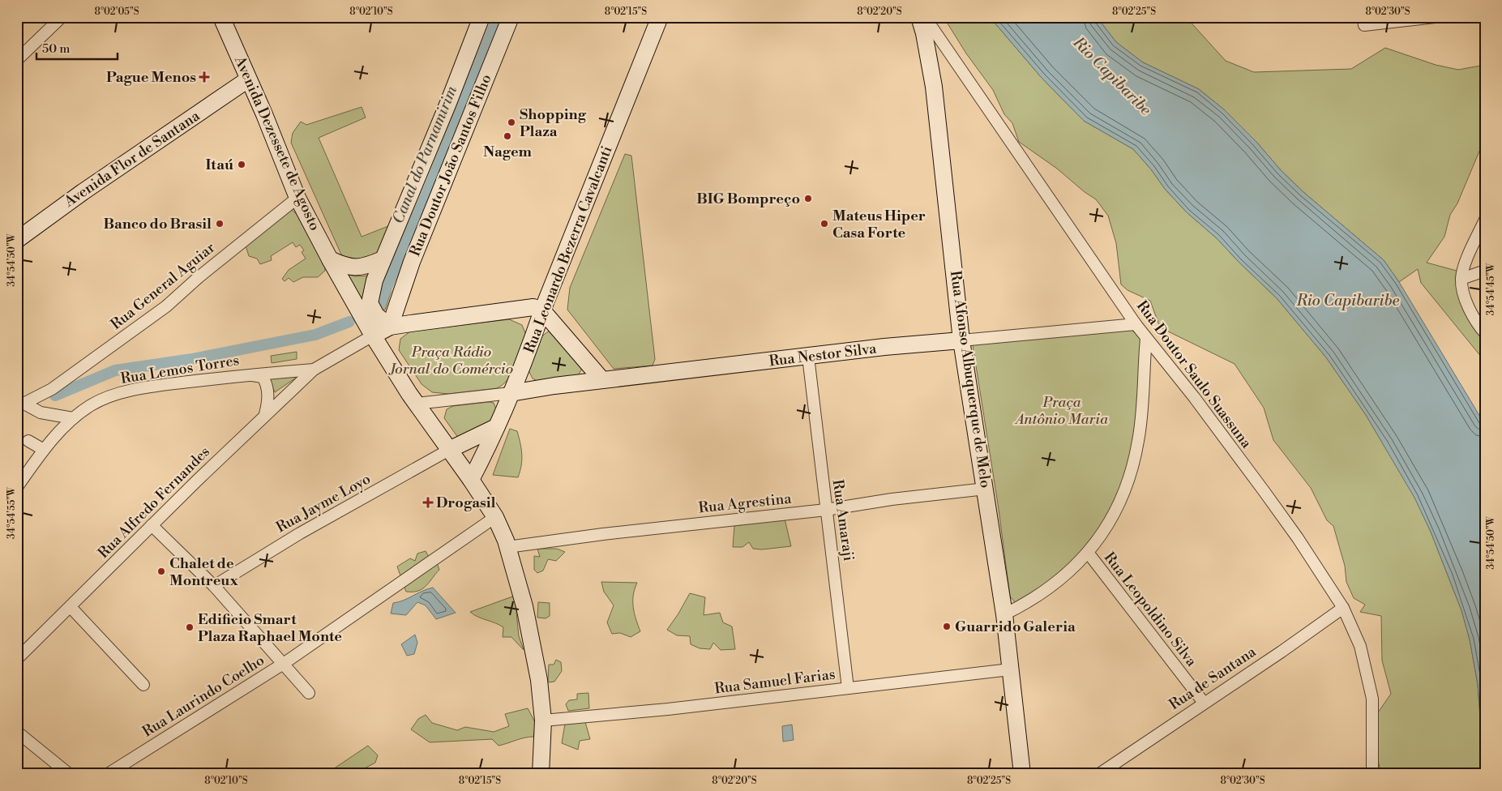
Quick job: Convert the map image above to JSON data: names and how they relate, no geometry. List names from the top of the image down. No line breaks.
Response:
{"streets":{"main road":["Avenida Dezessete de Agosto","Avenida Flor de Santana","Rua Doutor João Santos Filho","Rua Leonardo Bezerra Cavalcanti","Rua Nestor Silva","Rua Afonso Albuquerque de Melo"],"street":["Rua General Aguiar","Rua Lemos Torres","Rua Doutor Saulo Suassuna","Rua Alfredo Fernandes","Rua Jayme Loyo","Rua Agrestina","Rua Amaraji","Rua Leopoldino Silva","Rua de Santana","Rua Samuel Farias","Rua Laurindo Coelho"]},"crossings":[["Avenida Dezessete de Agosto","Avenida Flor de Santana"],["Avenida Dezessete de Agosto","Rua Leonardo Bezerra Cavalcanti"],["Avenida Dezessete de Agosto","Rua General Aguiar"],["Avenida Dezessete de Agosto","Rua Jayme Loyo"],["Avenida Dezessete de Agosto","Rua Agrestina"],["Avenida Dezessete de Agosto","Rua Samuel Farias"],["Avenida Dezessete de Agosto","Rua Laurindo Coelho"],["Rua Leonardo Bezerra Cavalcanti","Rua Nestor Silva"],["Rua Nestor Silva","Rua Doutor Saulo Suassuna"],["Rua Nestor Silva","Rua Afonso Albuquerque de Melo"],["Rua Nestor Silva","Rua Amaraji"],["Rua Lemos Torres","Rua Alfredo Fernandes"],["Rua Doutor Saulo Suassuna","Rua de Santana"],["Rua Afonso Albuquerque de Melo","Rua Agrestina"],["Rua Afonso Albuquerque de Melo","Rua Samuel Farias"],["Rua Agrestina","Rua Amaraji"],["Rua Amaraji","Rua Samuel Farias"],["Rua Leopoldino Silva","Rua de Santana"]],"water":["Rio Capibaribe","Canal do Parnamirim"],"parks":["Praça Rádio Jornal do Comércio","Praça Antônio Maria"],"places":{"health":["Pague Menos","Drogasil"],"other":["Shopping Plaza","Nagem","Itaú","BIG Bompreço","Banco do Brasil","Mateus Hiper Casa Forte","Chalet de Montreux","Guarrido Galeria","Edificio Smart Plaza Raphael Monte"]},"scale_bar":"50 m","coordinates":["8°02'05\"S","8°02'10\"S","8°02'15\"S","8°02'20\"S","8°02'25\"S","8°02'30\"S","34°54'50\"W","34°54'45\"W","34°54'55\"W"]}
